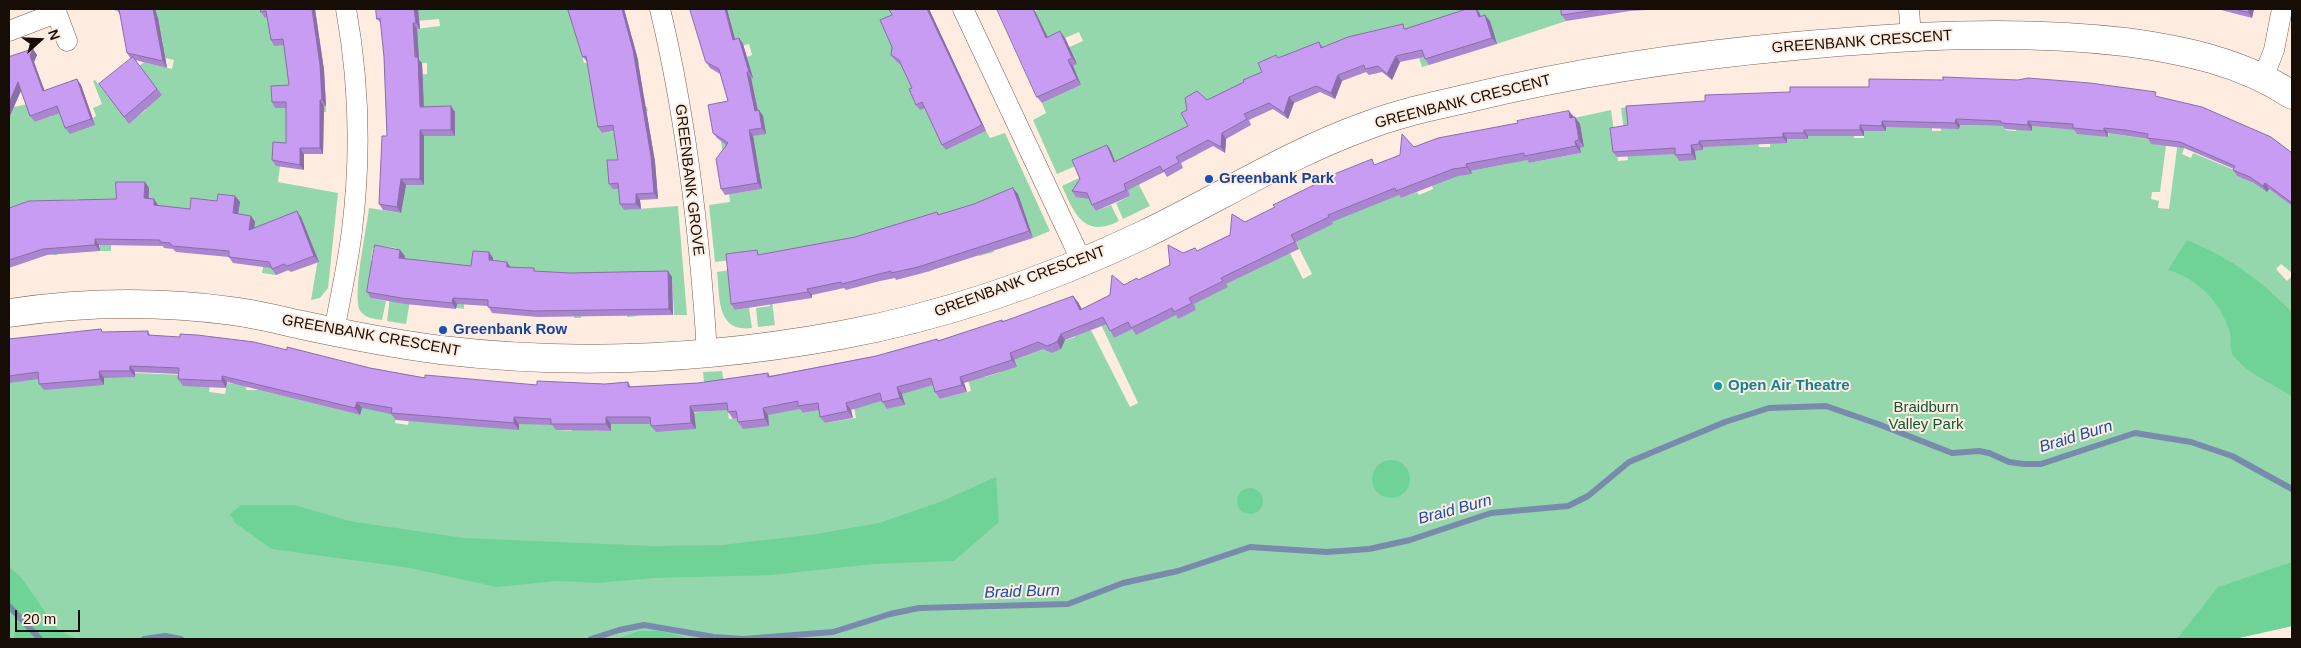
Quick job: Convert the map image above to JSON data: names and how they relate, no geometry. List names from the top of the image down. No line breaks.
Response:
{"streets":{"street":["GREENBANK CRESCENT","GREENBANK GROVE"]},"crossings":[["GREENBANK CRESCENT","GREENBANK GROVE"]],"water":["Braid Burn"],"parks":["Braidburn Valley Park"],"places":["Greenbank Park","Greenbank Row","Open Air Theatre"],"scale_bar":"20 m","north":"right"}
